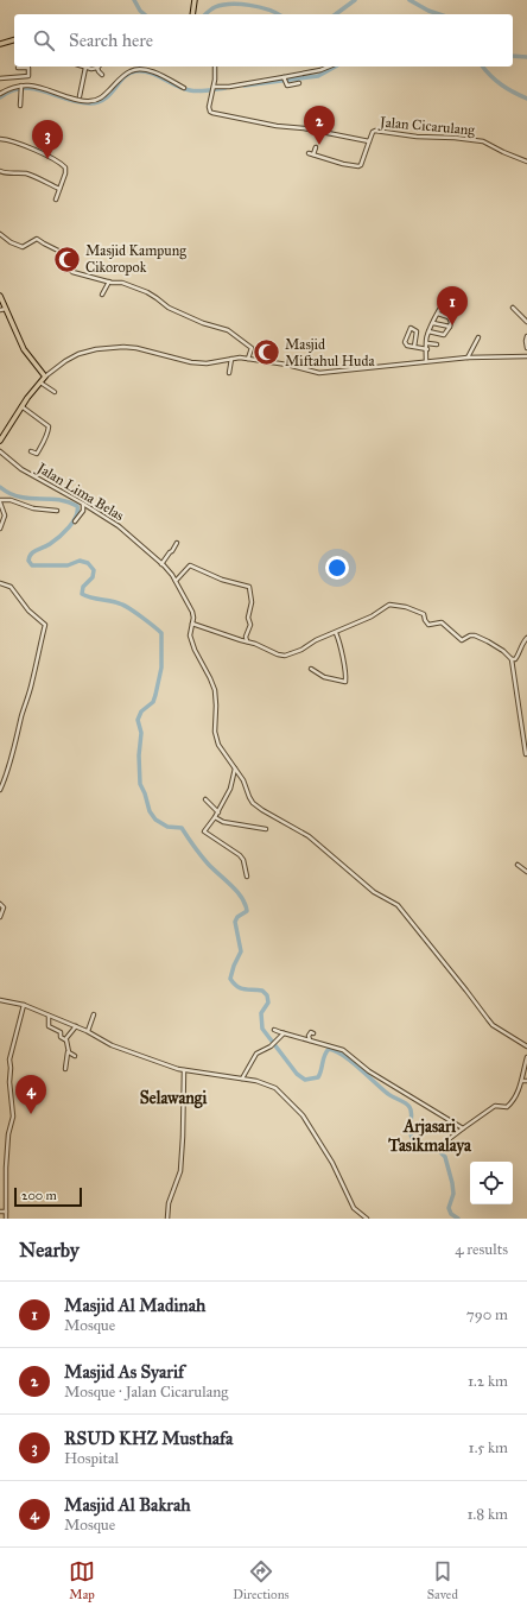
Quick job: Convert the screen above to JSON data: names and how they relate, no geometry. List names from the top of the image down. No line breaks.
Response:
{"streets":{"street":["Jalan Cicarulang","Jalan Lima Belas"]},"districts":["Selawangi","Arjasari Tasikmalaya"],"places":{"mosque":["Masjid Kampung Cikoropok","Masjid Miftahul Huda"]},"scale_bar":"200 m","page":{"search":"Search here","pins":["2","3","1","4"],"scale":"200 m","heading":["Nearby","4 results"],"list":[{"mark":"1","name":"Masjid Al Madinah","note":"Mosque","value":"790 m"},{"mark":"2","name":"Masjid As Syarif","note":"Mosque · Jalan Cicarulang","value":"1.2 km"},{"mark":"3","name":"RSUD KHZ Musthafa","note":"Hospital","value":"1.5 km"},{"mark":"4","name":"Masjid Al Bakrah","note":"Mosque","value":"1.8 km"}],"nav":["Map","Directions","Saved"]}}
